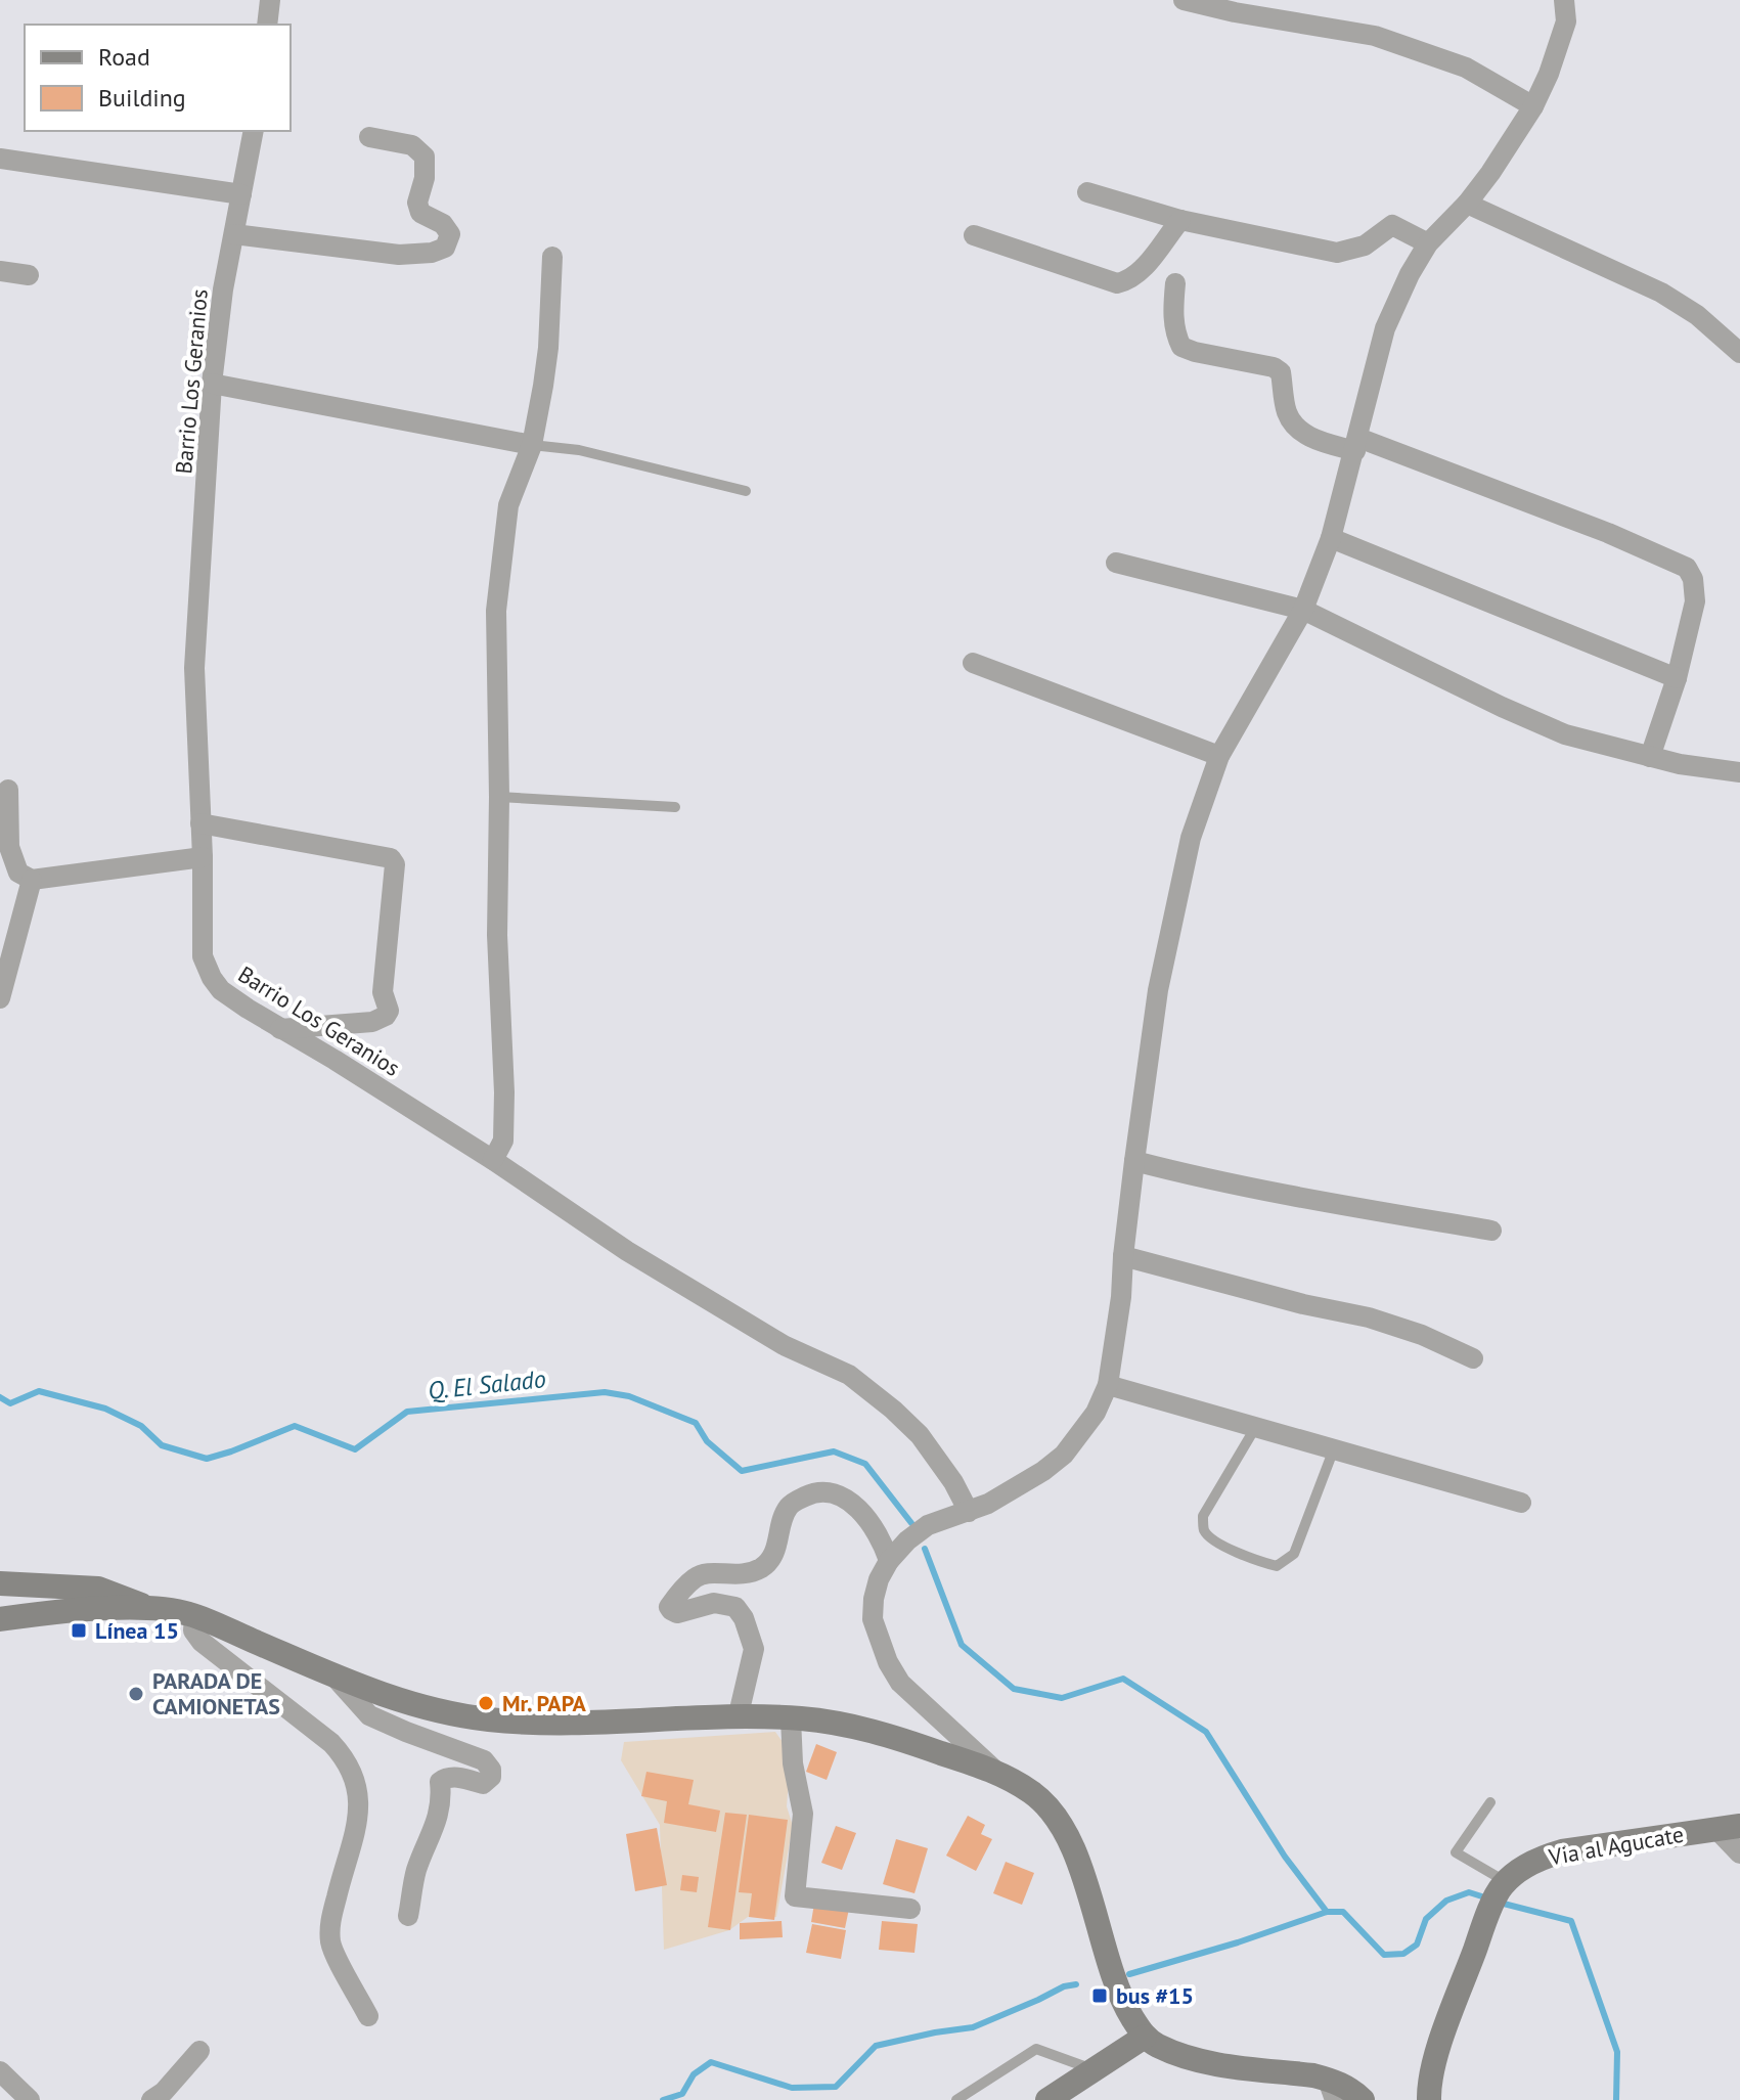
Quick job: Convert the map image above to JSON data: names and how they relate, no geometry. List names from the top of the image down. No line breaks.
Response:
{"streets":{"main road":["Via al Agucate"],"street":["Barrio Los Geranios"]},"water":["Q. El Salado"],"places":{"transit":["Línea 15","bus #15"],"other":["PARADA DE CAMIONETAS","Mr. PAPA"]},"legend":["Road","Building"]}
